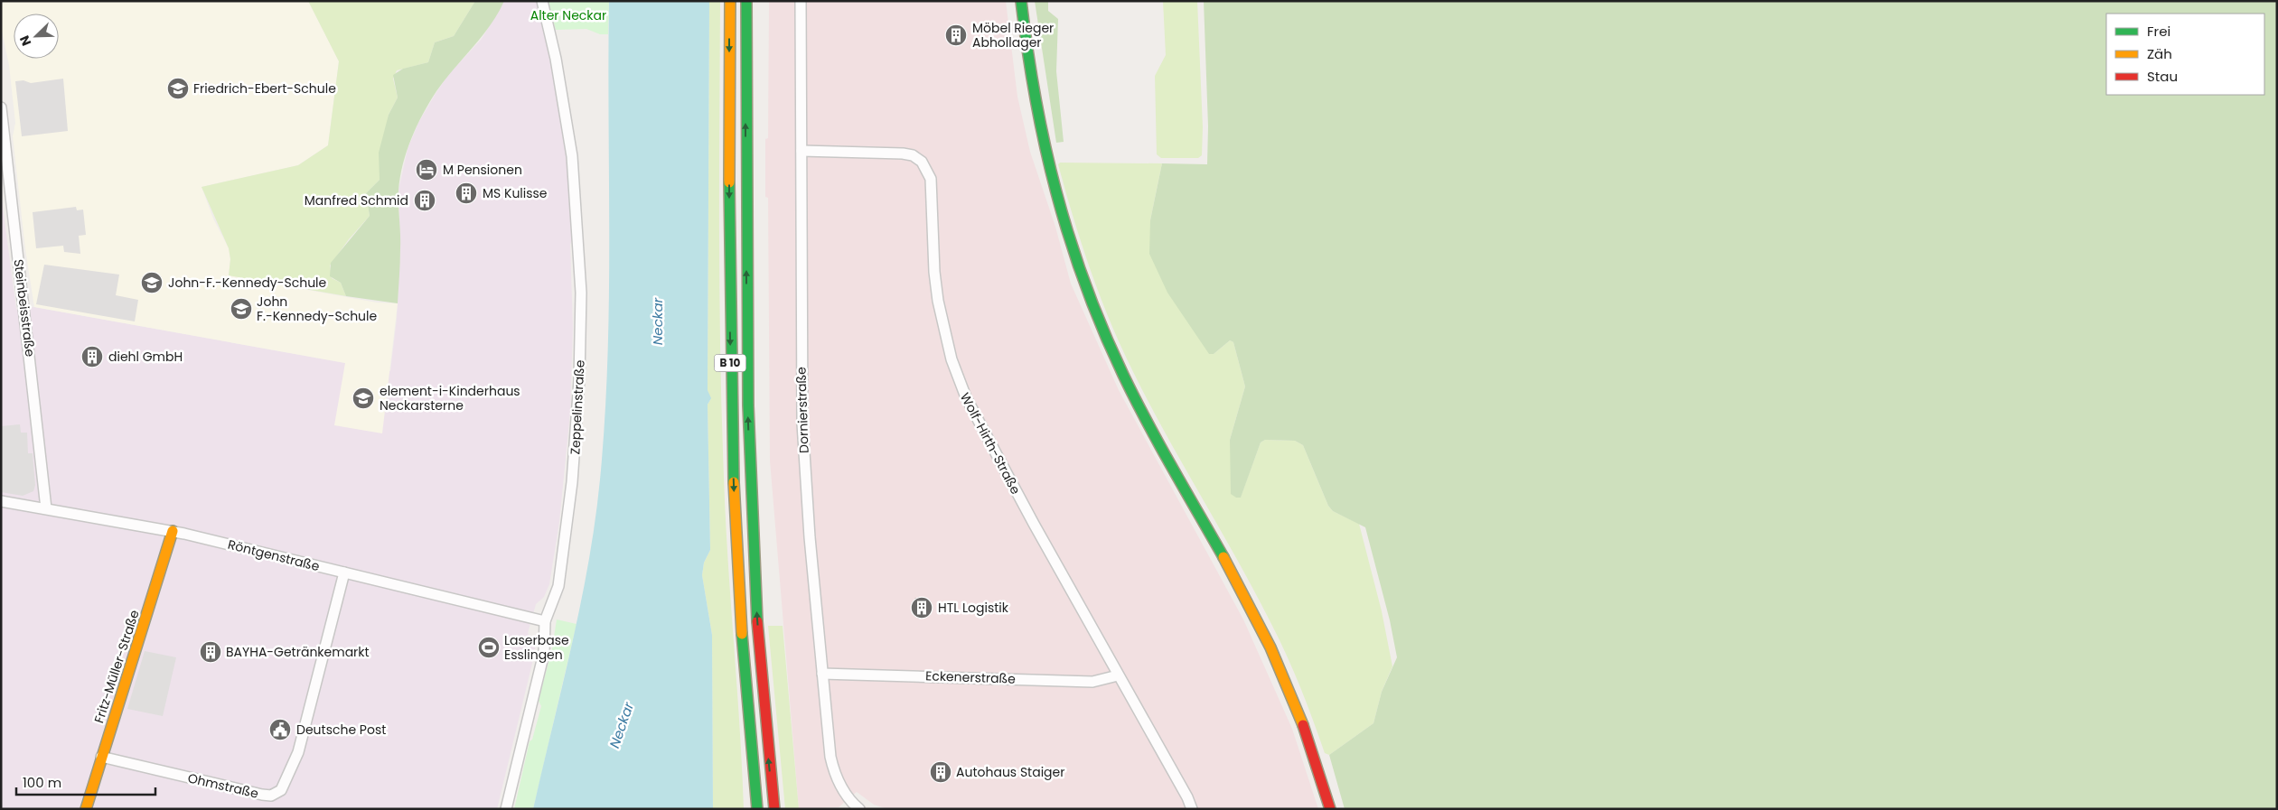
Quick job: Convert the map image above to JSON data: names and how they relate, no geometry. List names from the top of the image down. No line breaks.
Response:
{"streets":{"main road":["B 10","Fritz-Müller-Straße"],"street":["Steinbeisstraße","Zeppelinstraße","Dornierstraße","Wolf-Hirth-Straße","Röntgenstraße","Eckenerstraße","Ohmstraße"]},"crossings":[["Steinbeisstraße","Röntgenstraße"],["Zeppelinstraße","Röntgenstraße"],["Dornierstraße","Wolf-Hirth-Straße"],["Dornierstraße","Eckenerstraße"],["Wolf-Hirth-Straße","Eckenerstraße"],["Röntgenstraße","Fritz-Müller-Straße"],["Röntgenstraße","Ohmstraße"],["Fritz-Müller-Straße","Ohmstraße"]],"water":["Neckar"],"parks":["Alter Neckar"],"places":{"building":["Möbel Rieger Abhollager","MS Kulisse","Manfred Schmid","diehl GmbH","HTL Logistik","BAYHA-Getränkemarkt","Autohaus Staiger"],"school or university":["Friedrich-Ebert-Schule","John-F.-Kennedy-Schule","John F.-Kennedy-Schule","element-i-Kinderhaus Neckarsterne"],"hotel":["M Pensionen"],"sports":["Laserbase Esslingen"],"public building":["Deutsche Post"]},"legend":["Frei","Zäh","Stau"],"scale_bar":"100 m","north":"bottom left"}
